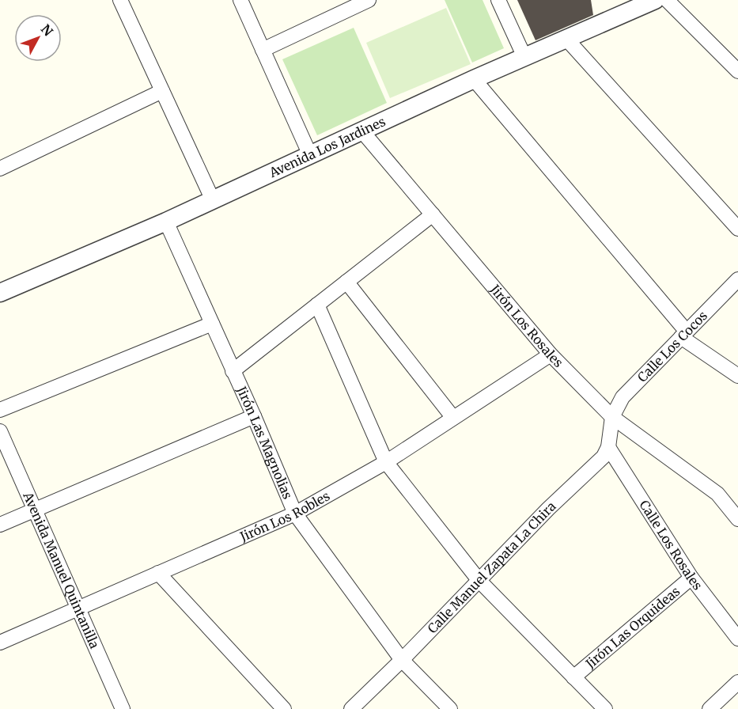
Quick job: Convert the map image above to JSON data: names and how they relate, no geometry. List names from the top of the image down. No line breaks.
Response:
{"streets":{"street":["Avenida Los Jardines","Jirón Los Rosales","Calle Los Cocos","Jirón Las Magnolias","Jirón Los Robles","Calle Los Rosales","Calle Manuel Zapata La Chira","Avenida Manuel Quintanilla","Jirón Las Orquideas"]},"crossings":[["Avenida Los Jardines","Jirón Los Rosales"],["Avenida Los Jardines","Jirón Las Magnolias"],["Jirón Los Rosales","Calle Los Cocos"],["Jirón Los Rosales","Jirón Los Robles"],["Jirón Las Magnolias","Jirón Los Robles"],["Jirón Las Magnolias","Calle Manuel Zapata La Chira"],["Jirón Los Robles","Avenida Manuel Quintanilla"],["Calle Los Rosales","Calle Manuel Zapata La Chira"],["Calle Los Rosales","Jirón Las Orquideas"]],"north":"top right"}
